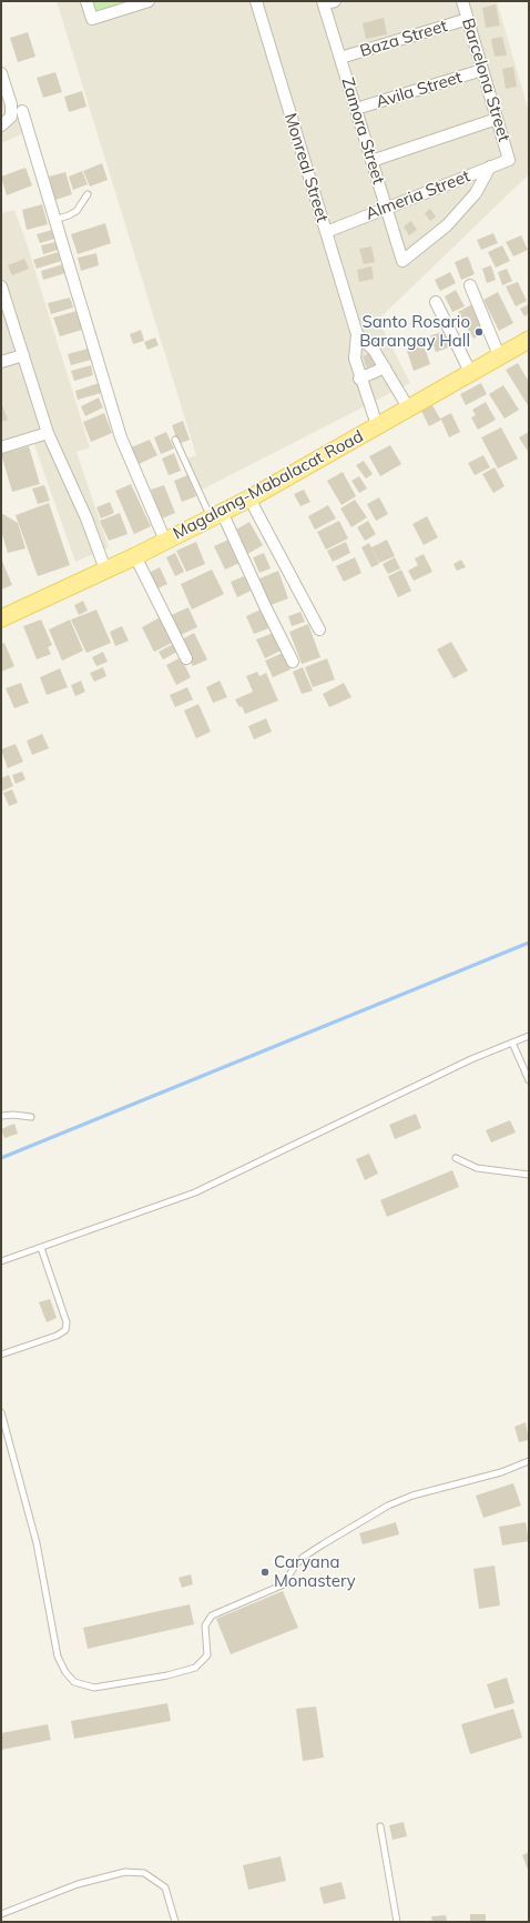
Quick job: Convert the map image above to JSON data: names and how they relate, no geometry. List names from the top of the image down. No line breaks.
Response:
{"streets":{"main road":["Magalang-Mabalacat Road"],"street":["Baza Street","Barcelona Street","Avila Street","Zamora Street","Monreal Street","Almeria Street"]},"crossings":[["Baza Street","Barcelona Street"],["Baza Street","Zamora Street"],["Barcelona Street","Avila Street"],["Barcelona Street","Almeria Street"],["Avila Street","Zamora Street"],["Zamora Street","Almeria Street"],["Monreal Street","Almeria Street"]],"places":["Santo Rosario Barangay Hall","Caryana Monastery"]}
